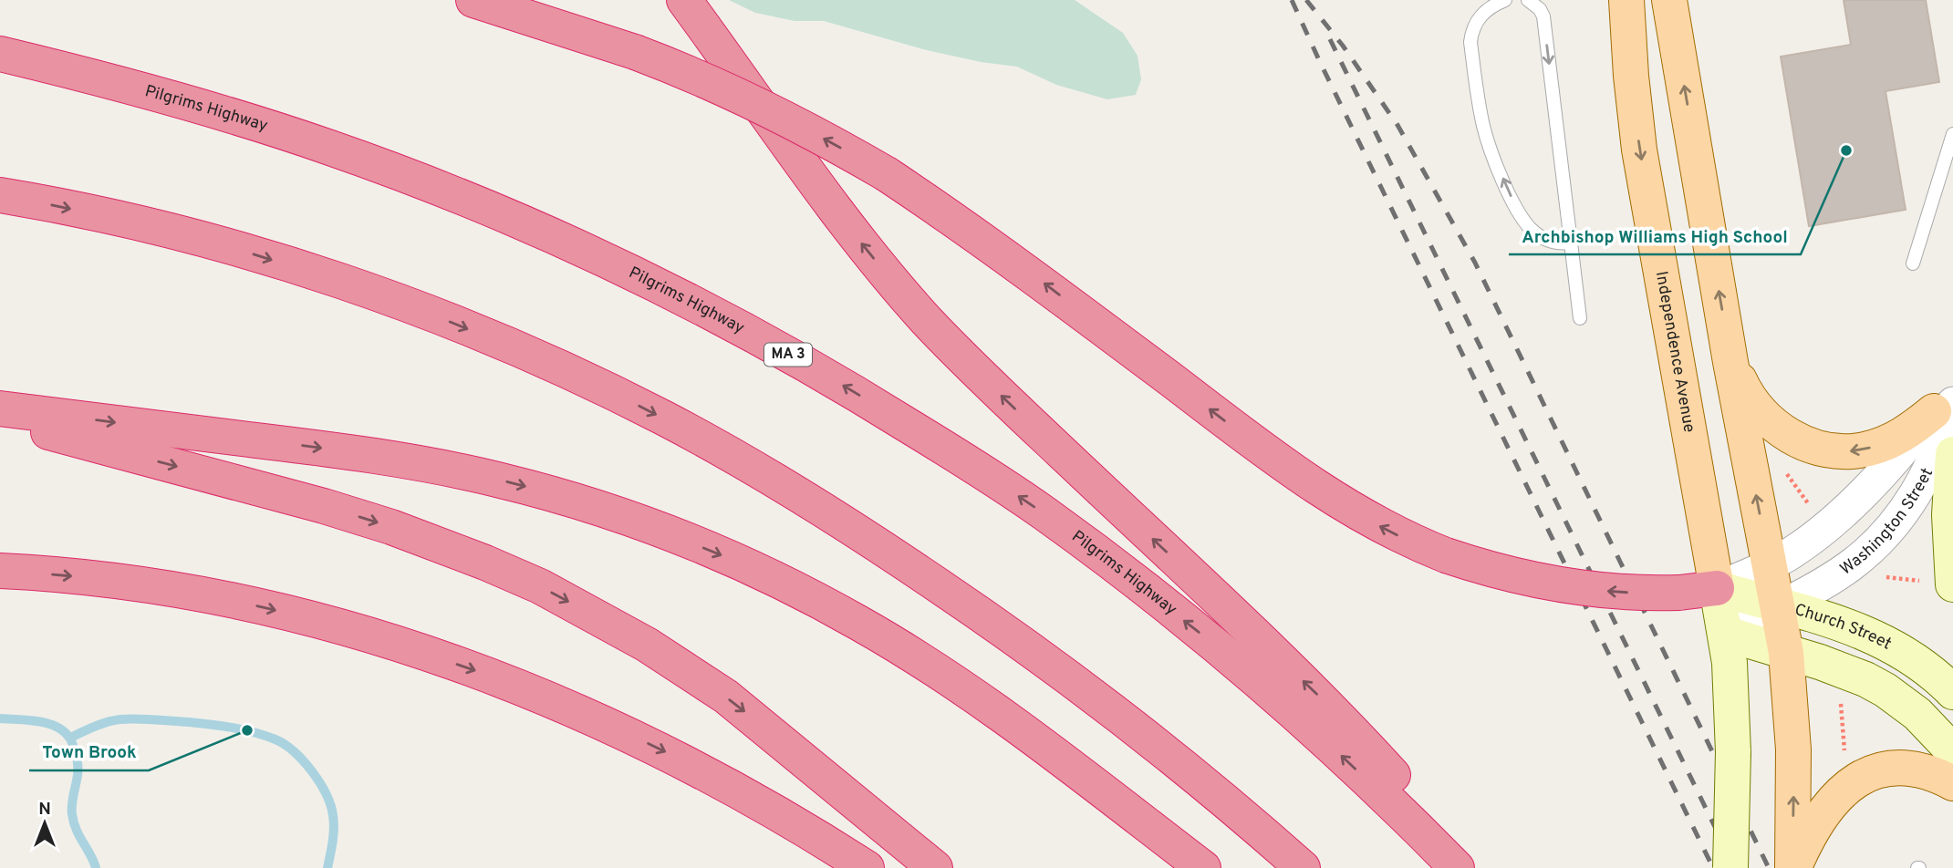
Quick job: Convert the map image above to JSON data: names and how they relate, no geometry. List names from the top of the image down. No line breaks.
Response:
{"streets":{"highway":["Pilgrims Highway","MA 3"],"main road":["Independence Avenue","Church Street"],"street":["Washington Street"]},"crossings":[["Independence Avenue","Washington Street"],["Independence Avenue","Church Street"],["Washington Street","Church Street"]],"places":["Archbishop Williams High School","Town Brook"],"north":"top"}
